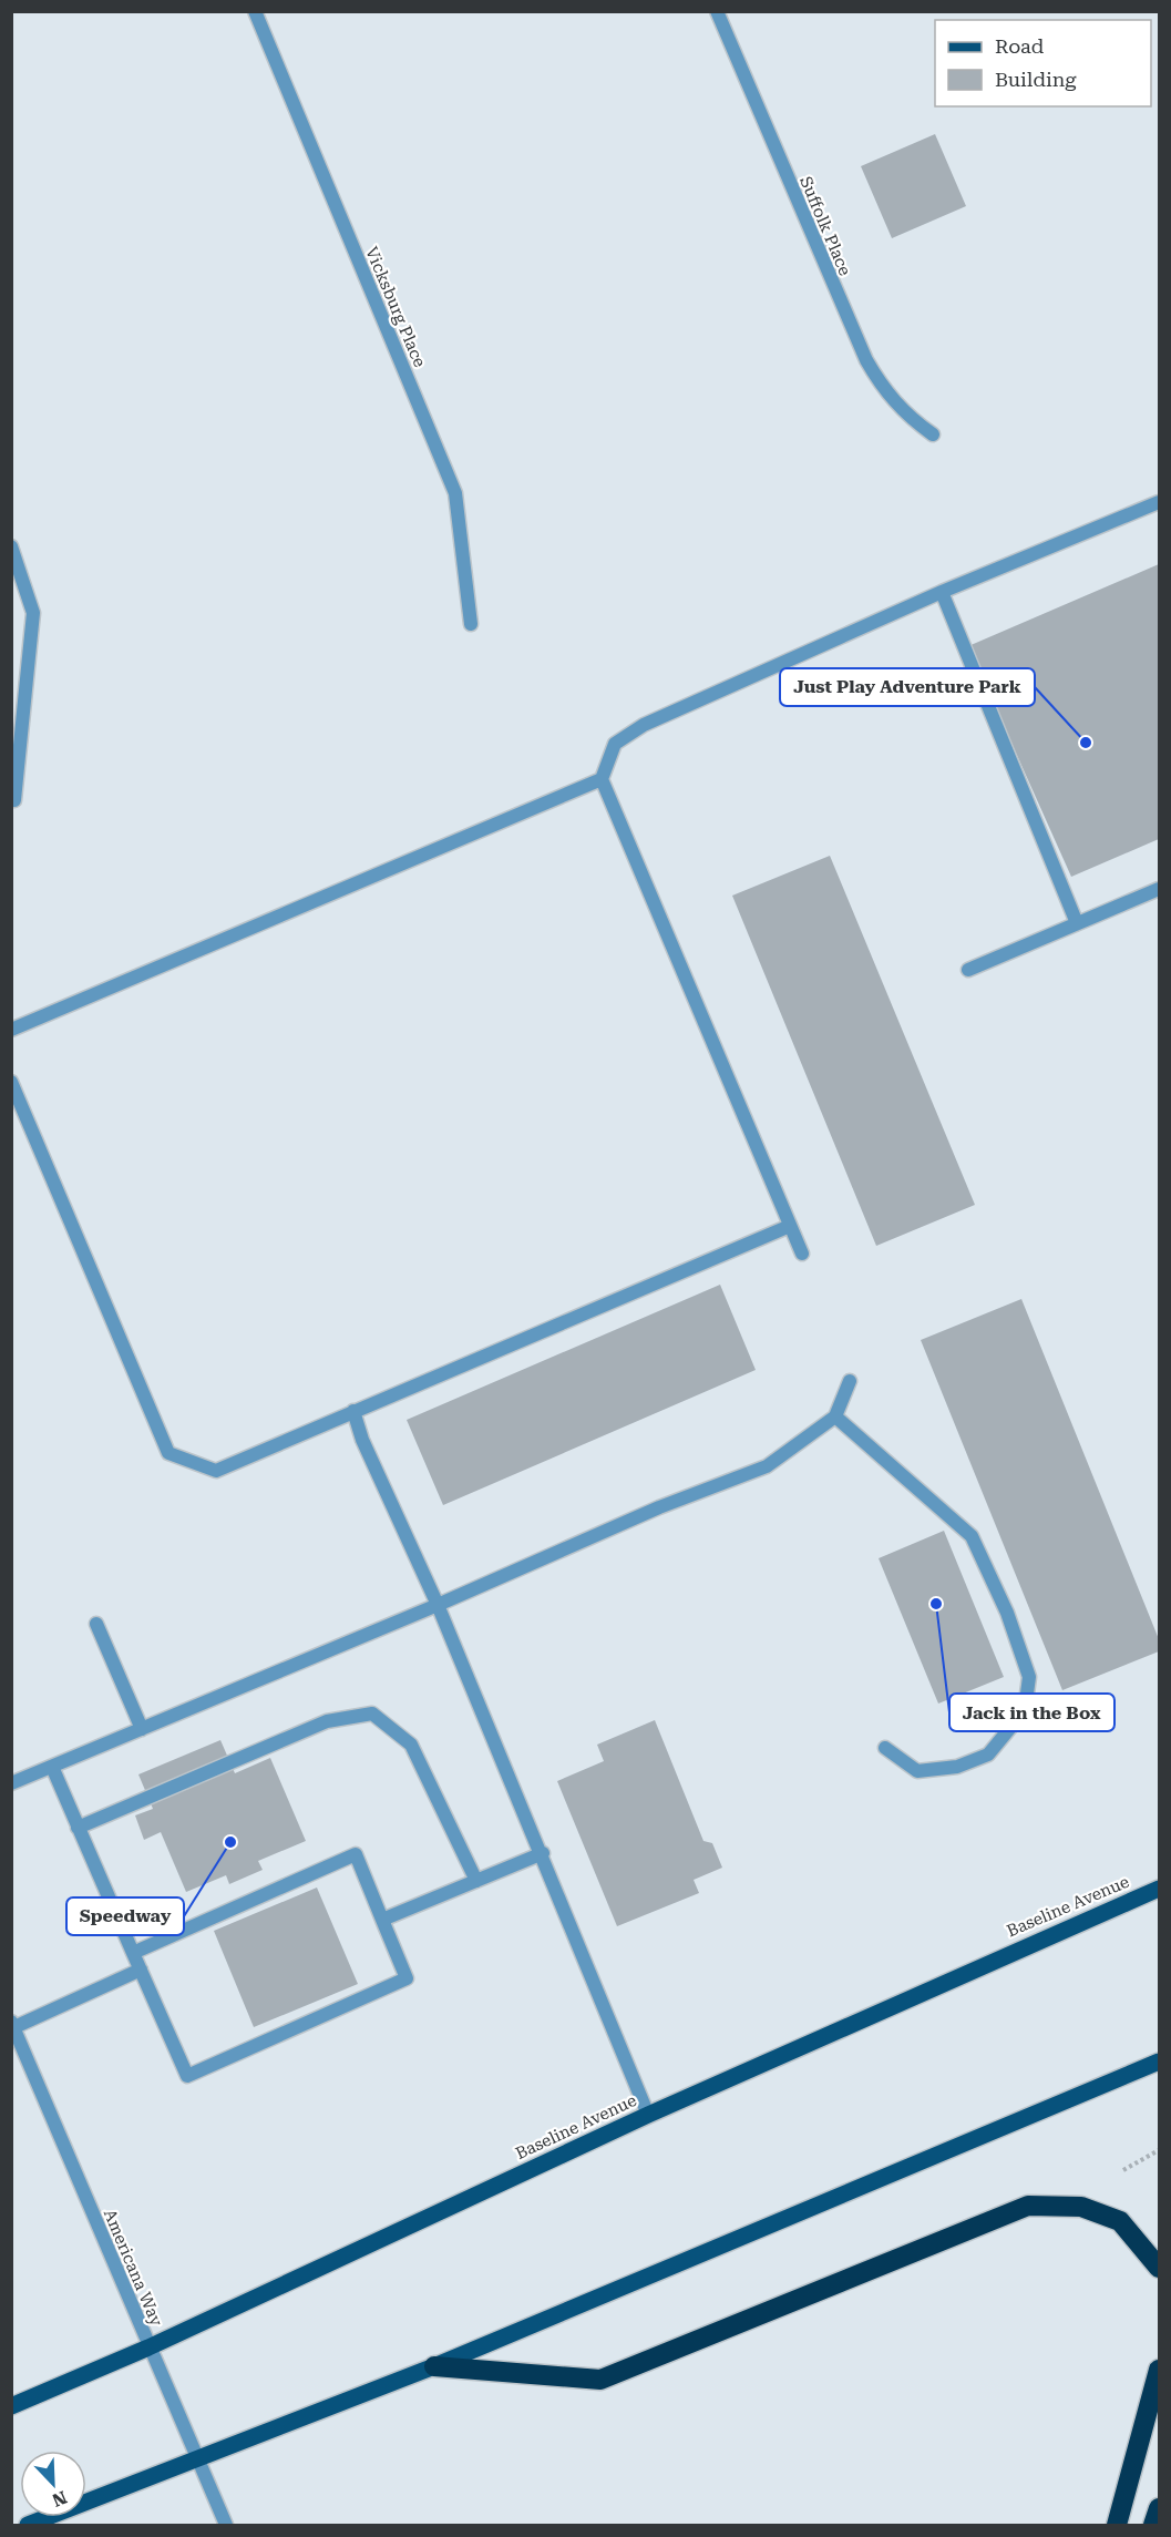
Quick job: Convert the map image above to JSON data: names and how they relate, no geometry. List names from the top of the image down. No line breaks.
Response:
{"streets":{"main road":["Baseline Avenue"],"street":["Suffolk Place","Vicksburg Place","Americana Way"]},"crossings":[["Baseline Avenue","Americana Way"]],"places":["Just Play Adventure Park","Jack in the Box","Speedway"],"legend":["Road","Building"],"north":"bottom right"}
